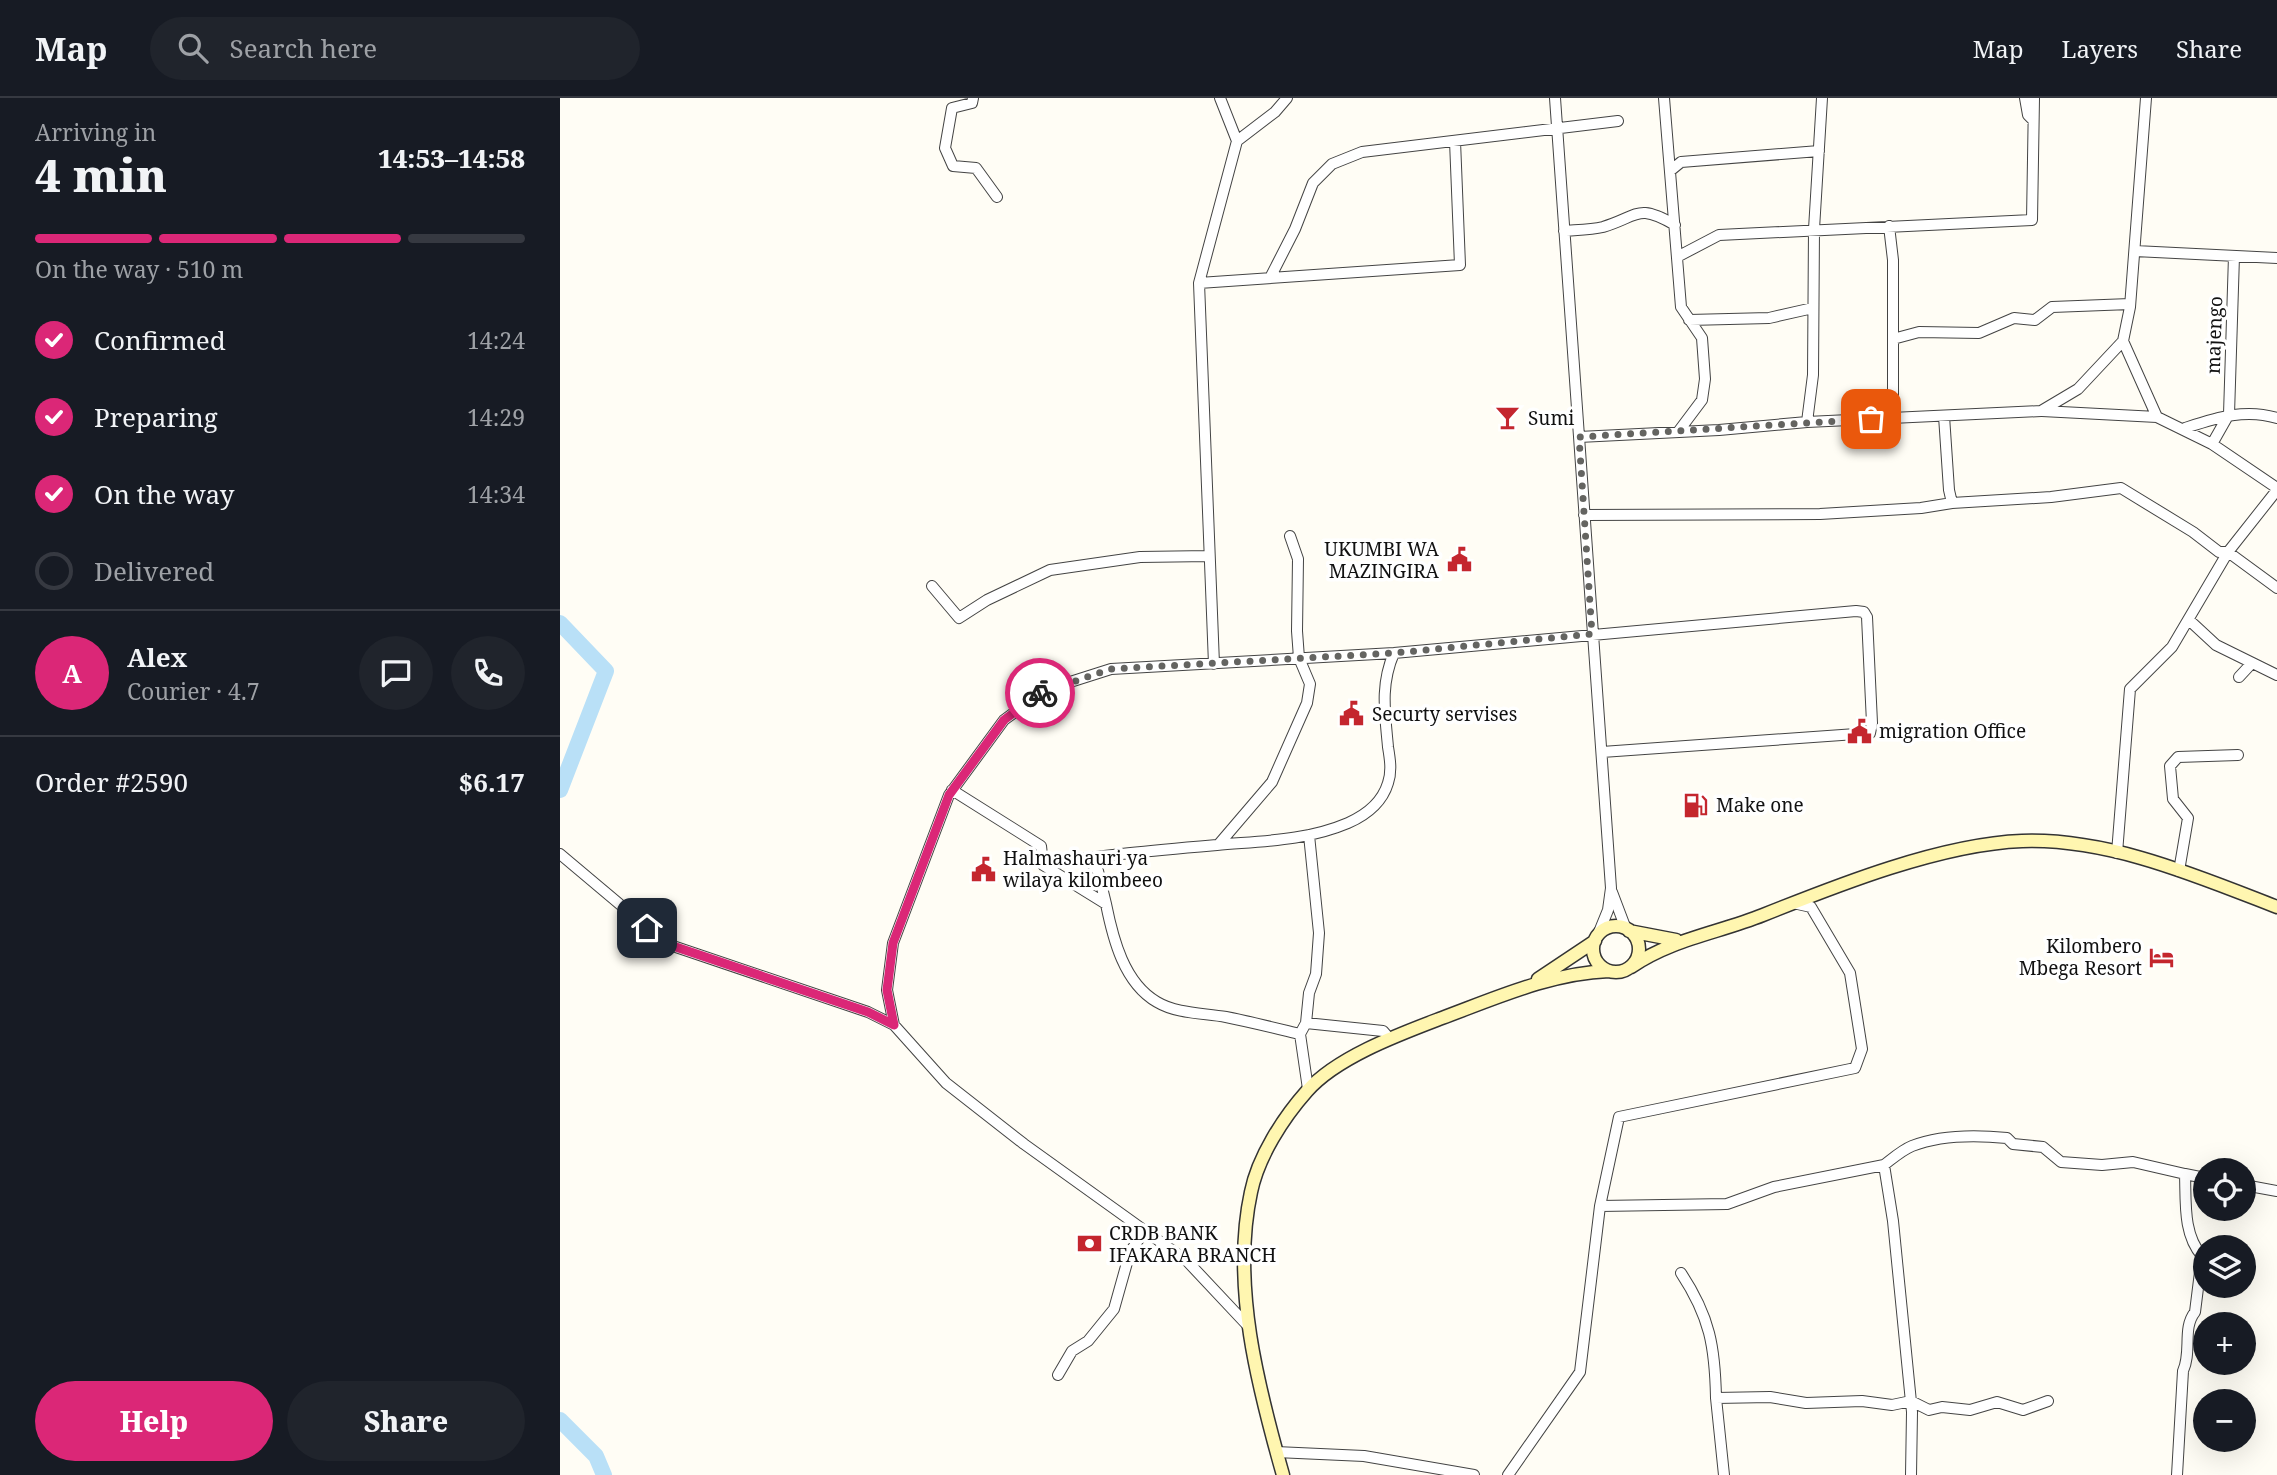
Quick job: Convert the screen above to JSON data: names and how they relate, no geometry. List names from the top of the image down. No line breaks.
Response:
{"streets":{"street":["majengo"]},"places":{"bar":["Sumi"],"public building":["UKUMBI WA MAZINGIRA","Securty servises","migration Office","Halmashauri ya wilaya kilombeeo"],"fuel station":["Make one"],"hotel":["Kilombero Mbega Resort"],"bank":["CRDB BANK IFAKARA BRANCH"]},"page":{"header":"Map","search":"Search here","nav":["Map","Layers","Share"],"heading":["4 min","Arriving in","14:53–14:58"],"panel":["Alex","Courier · 4.7","Order #2590","$6.17"],"bar":"On the way · 510 m","list":[["Confirmed","14:24"],["Preparing","14:29"],["On the way","14:34"],"Delivered"],"round":"A","map_buttons":["+","−"],"buttons":["Help","Share"]}}
